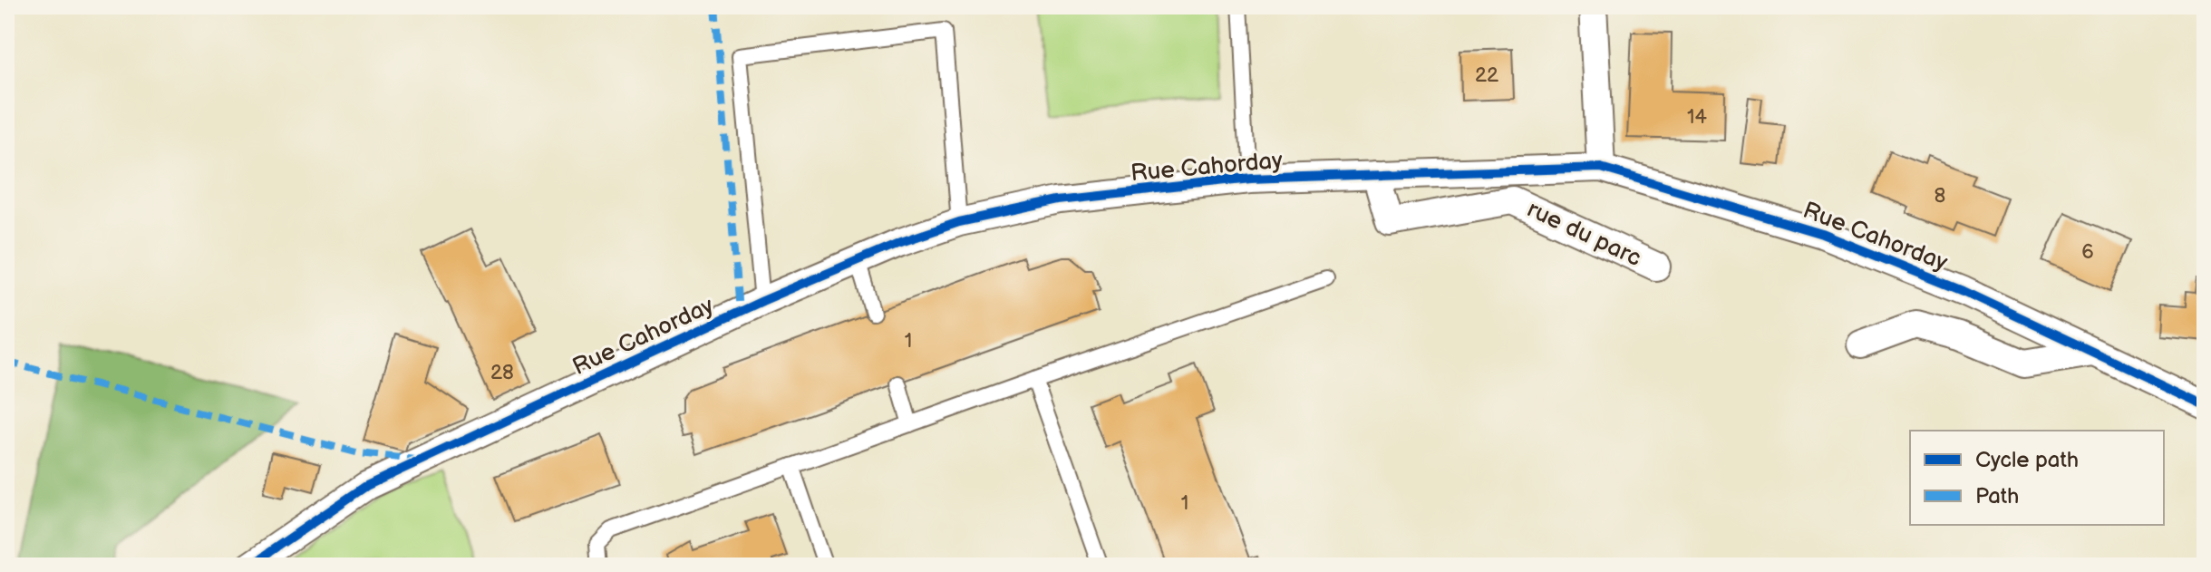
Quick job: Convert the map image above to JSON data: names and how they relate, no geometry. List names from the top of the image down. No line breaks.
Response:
{"streets":{"street":["Rue Cahorday","rue du parc"]},"crossings":[["Rue Cahorday","rue du parc"]],"house_numbers":["22","14","8","6","1","28","1"],"legend":["Cycle path","Path"]}
